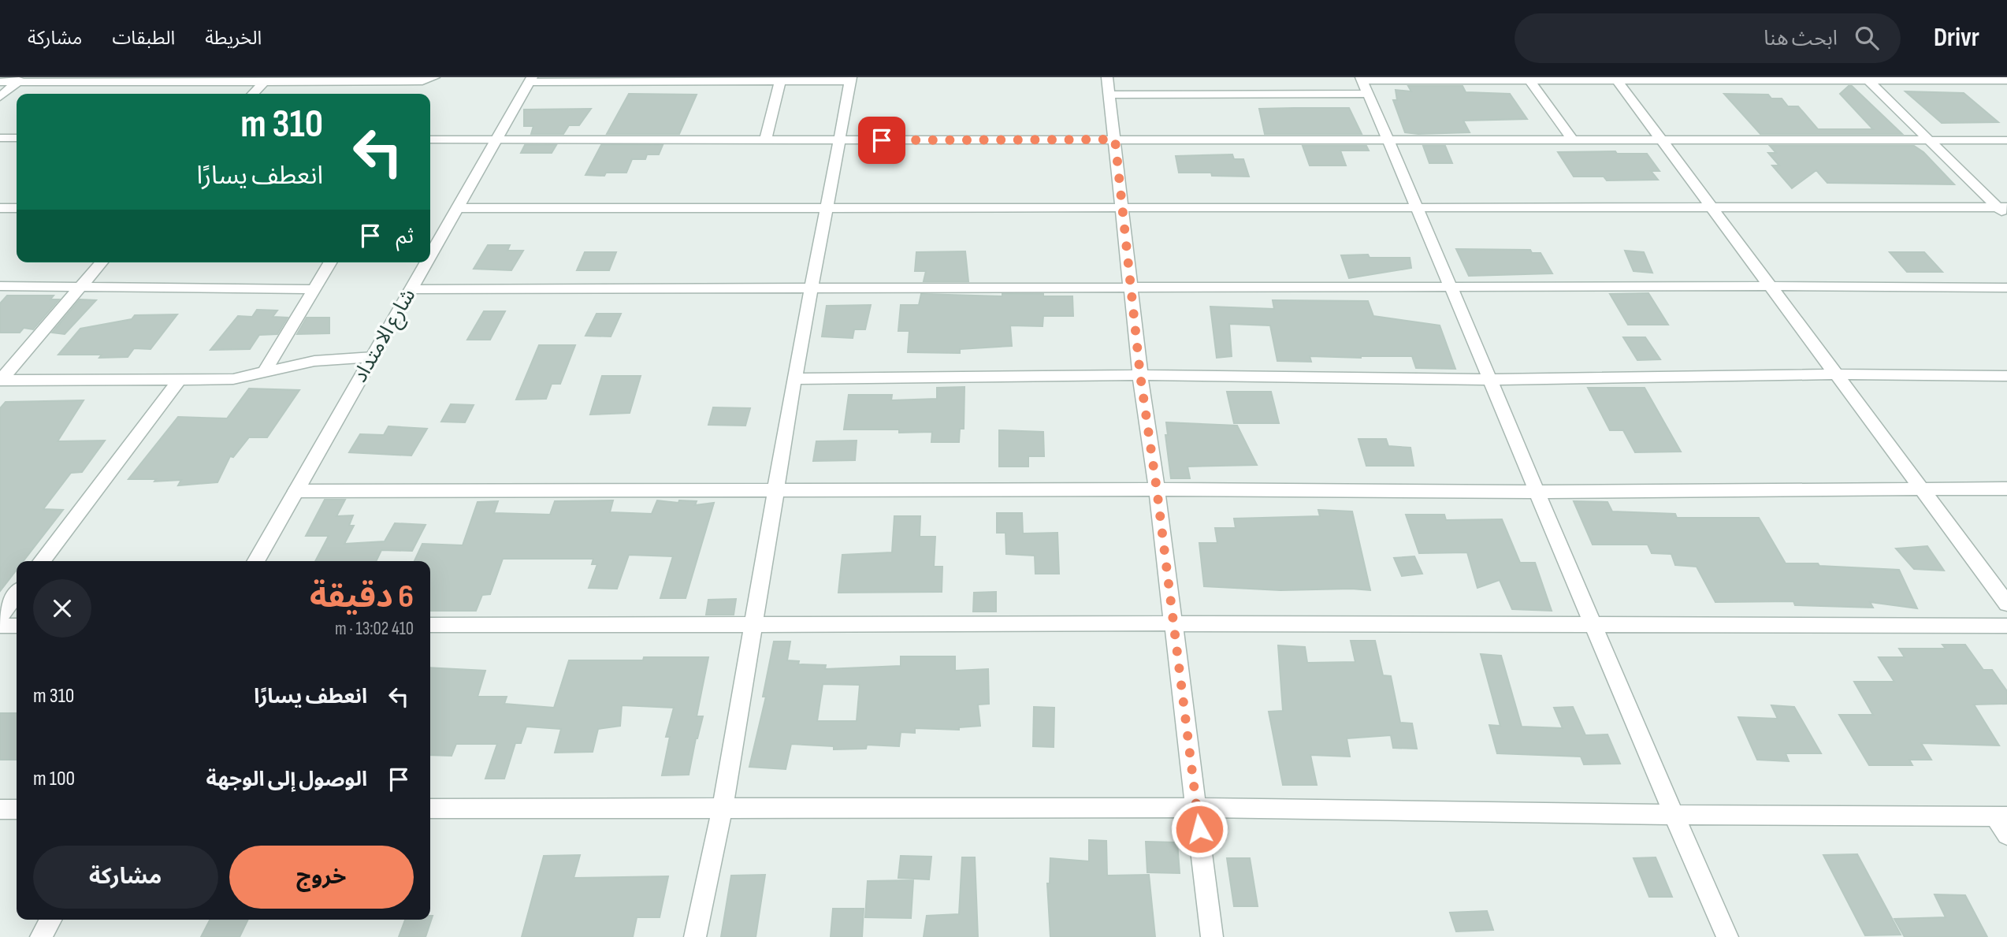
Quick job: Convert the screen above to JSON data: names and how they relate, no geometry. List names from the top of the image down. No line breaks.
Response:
{"streets":{"street":["شارع الامتداد"]},"page":{"header":"Drivr","search":"ابحث هنا","nav":["الخريطة","الطبقات","مشاركة"],"turn":["310 m","انعطف يسارًا"],"then":"ثم","heading":["6 دقيقة","410 m · 13:02"],"list":[{"name":"انعطف يسارًا","value":"310 m"},{"name":"الوصول إلى الوجهة","value":"100 m"}],"buttons":["خروج","مشاركة"]}}
